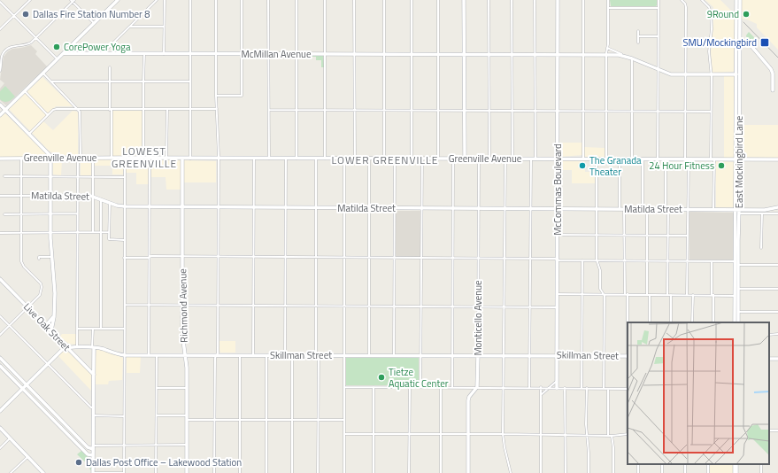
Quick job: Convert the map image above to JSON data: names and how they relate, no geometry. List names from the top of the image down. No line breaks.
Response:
{"streets":{"street":["McMillan Avenue","Greenville Avenue","East Mockingbird Lane","McCommas Boulevard","Matilda Street","Richmond Avenue","Monticello Avenue","Live Oak Street","Skillman Street"]},"crossings":[["McMillan Avenue","East Mockingbird Lane"],["McMillan Avenue","McCommas Boulevard"],["Greenville Avenue","East Mockingbird Lane"],["Greenville Avenue","McCommas Boulevard"],["Greenville Avenue","Richmond Avenue"],["Greenville Avenue","Monticello Avenue"],["East Mockingbird Lane","Matilda Street"],["McCommas Boulevard","Matilda Street"],["McCommas Boulevard","Skillman Street"],["Matilda Street","Richmond Avenue"],["Matilda Street","Monticello Avenue"],["Richmond Avenue","Skillman Street"],["Monticello Avenue","Skillman Street"],["Live Oak Street","Skillman Street"]],"districts":["LOWEST GREENVILLE","LOWER GREENVILLE"],"places":{"other":["Dallas Fire Station Number 8","9Round","CorePower Yoga","The Granada Theater","24 Hour Fitness","Tietze Aquatic Center","Dallas Post Office – Lakewood Station"],"transit":["SMU/Mockingbird"]}}
